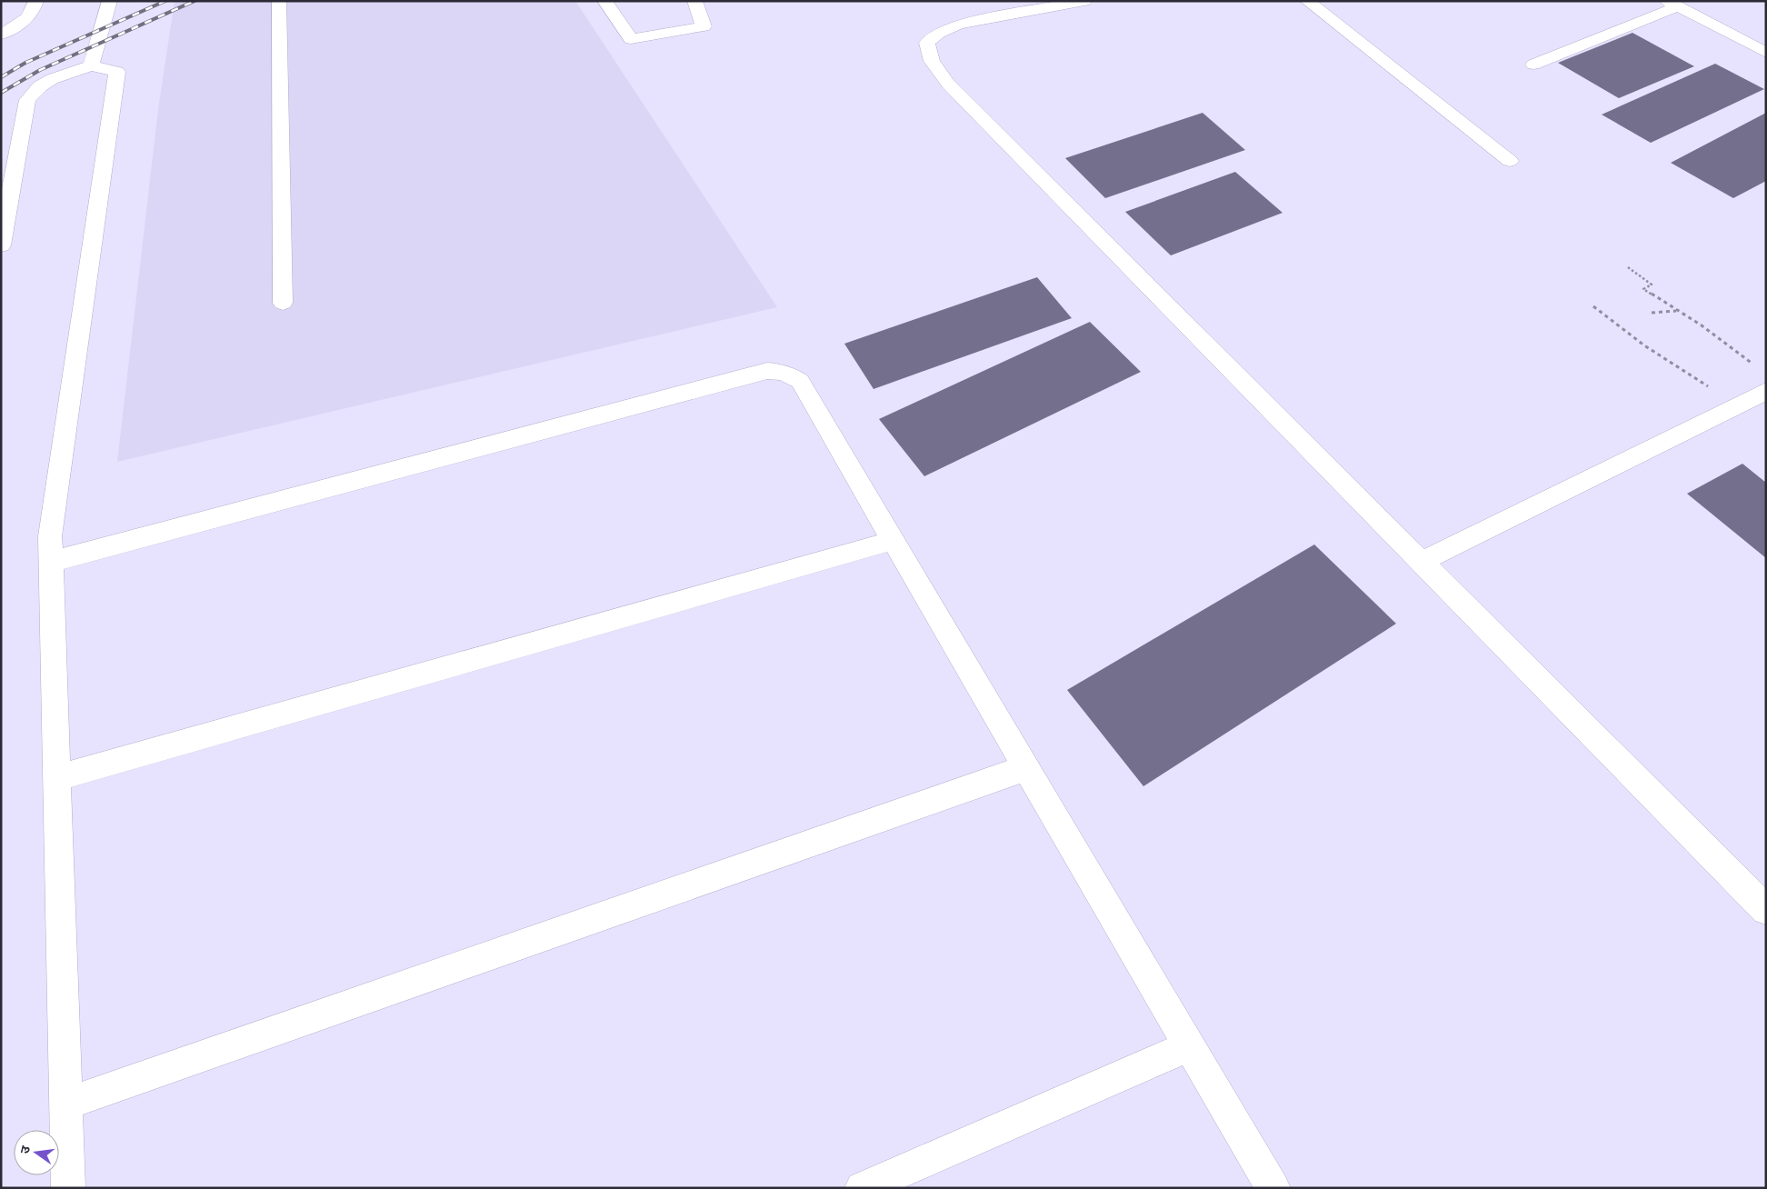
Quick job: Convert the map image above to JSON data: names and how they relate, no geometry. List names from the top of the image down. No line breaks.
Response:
{"north":"left"}
